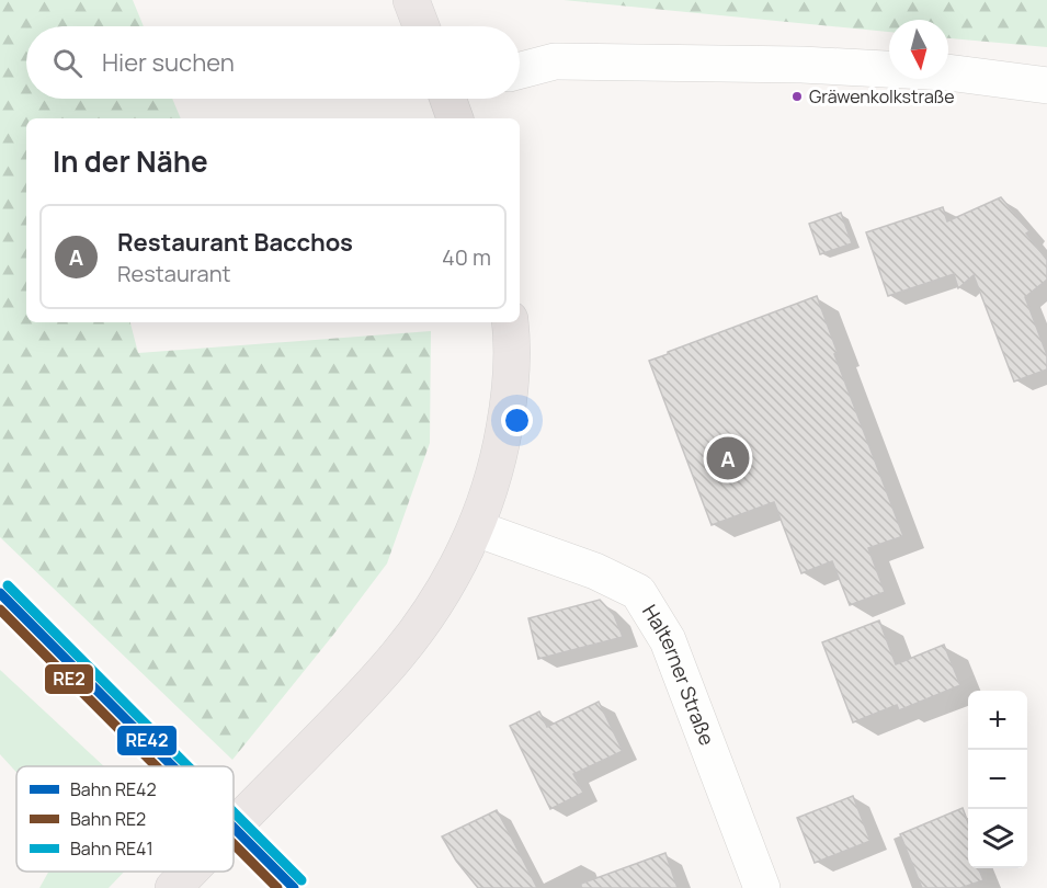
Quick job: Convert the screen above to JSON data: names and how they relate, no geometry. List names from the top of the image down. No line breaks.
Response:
{"streets":{"street":["Halterner Straße"]},"places":["Gräwenkolkstraße"],"lines":["rail line RE41","rail line RE42","rail line RE2"],"legend":["Bahn RE42","Bahn RE2","Bahn RE41"],"north":"bottom","page":{"search":"Hier suchen","heading":"In der Nähe","list":[{"mark":"A","name":"Restaurant Bacchos","note":"Restaurant","value":"40 m"}],"pins":"A","map_buttons":["+","−"]}}
